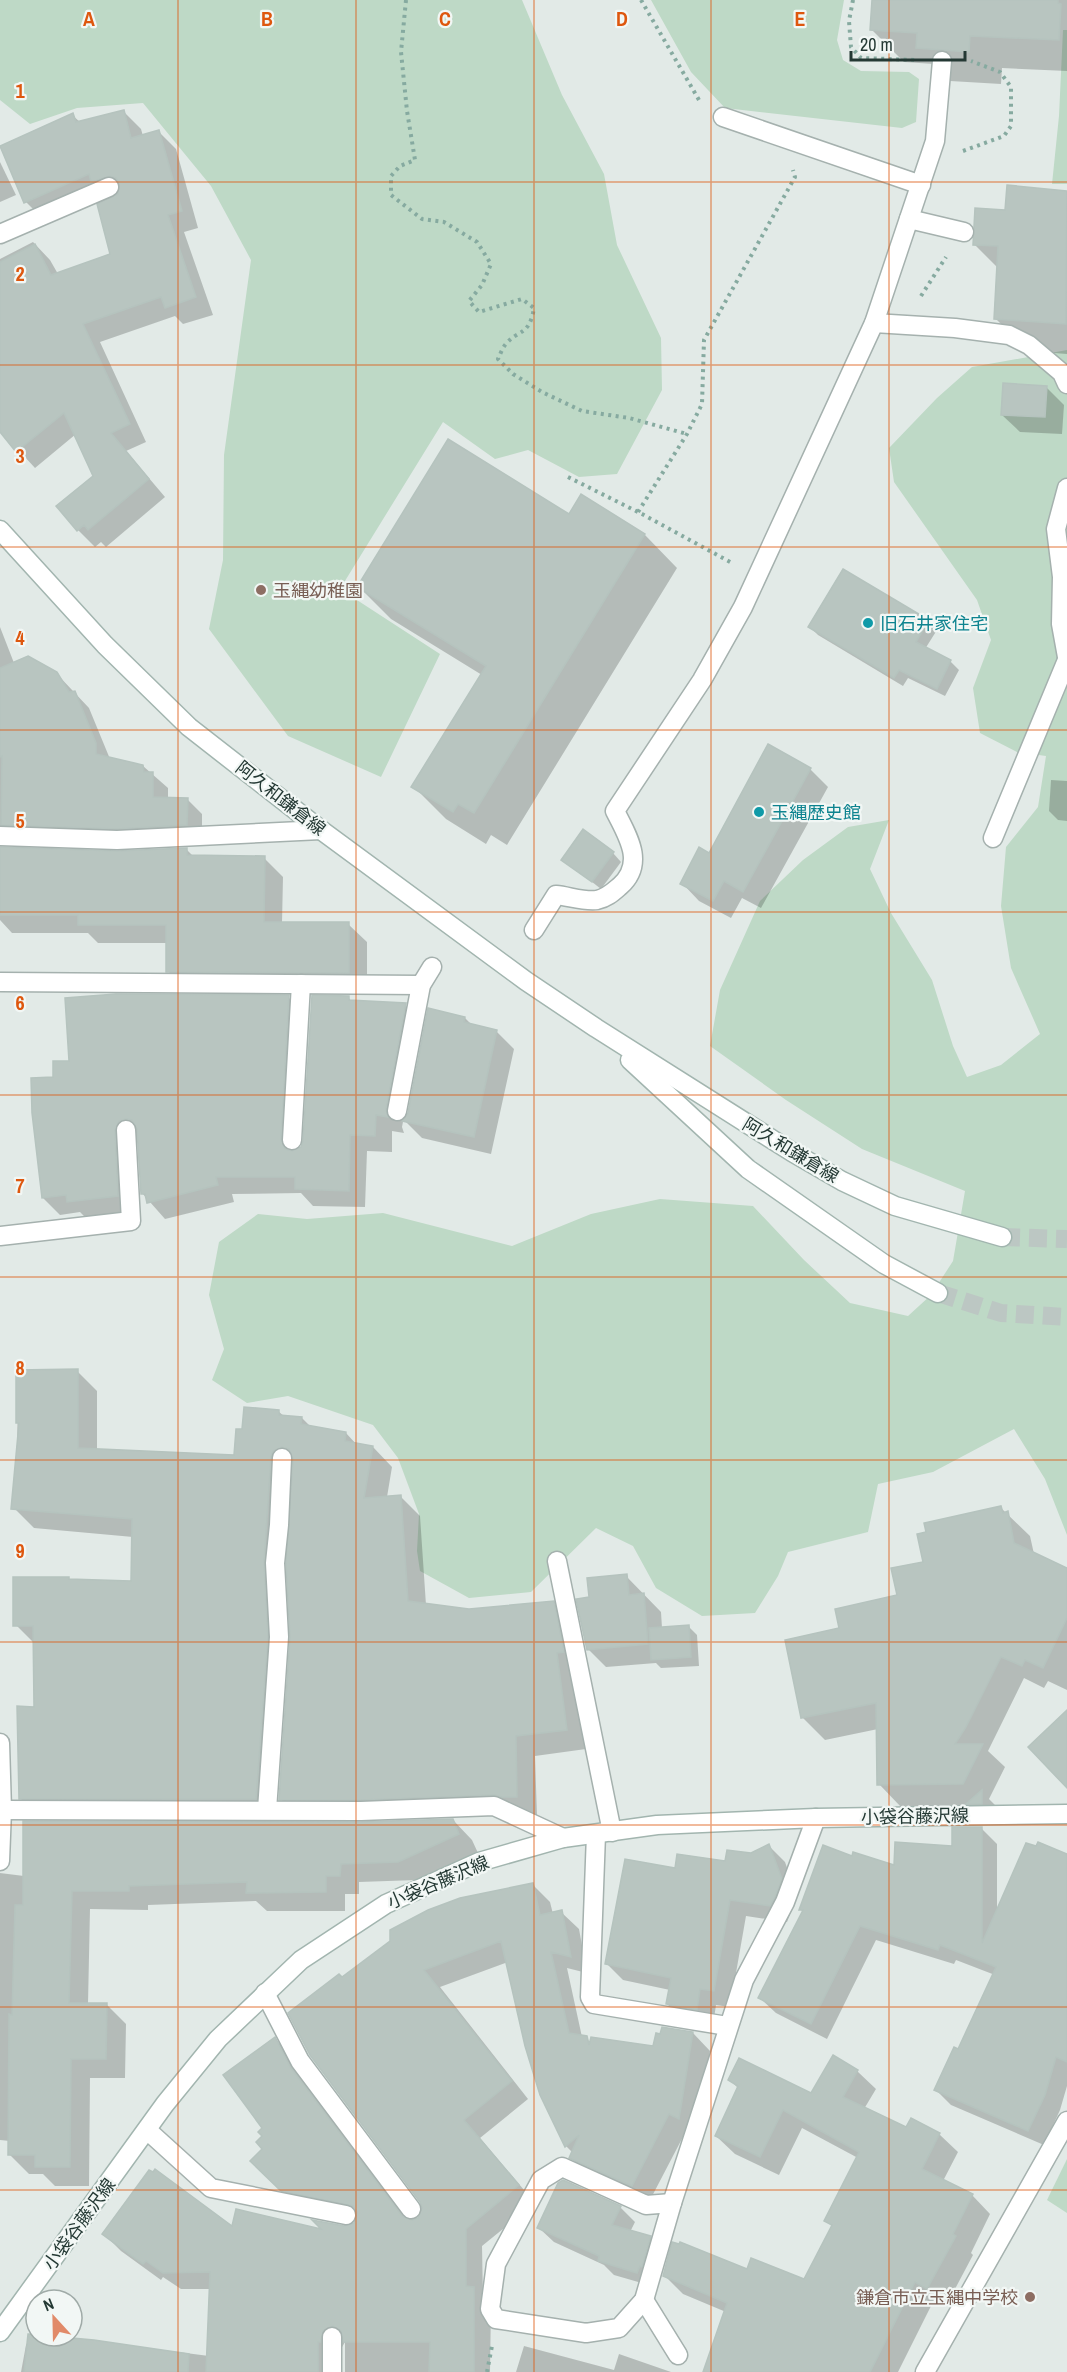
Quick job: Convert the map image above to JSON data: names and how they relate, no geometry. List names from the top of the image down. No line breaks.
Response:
{"streets":{"main road":["阿久和鎌倉線","小袋谷藤沢線"]},"places":["玉縄幼稚園","旧石井家住宅","玉縄歴史館","鎌倉市立玉縄中学校"],"scale_bar":"20 m","north":"top","grid":{"columns":["A","B","C","D","E"],"rows":["1","2","3","4","5","6","7","8","9"]}}
